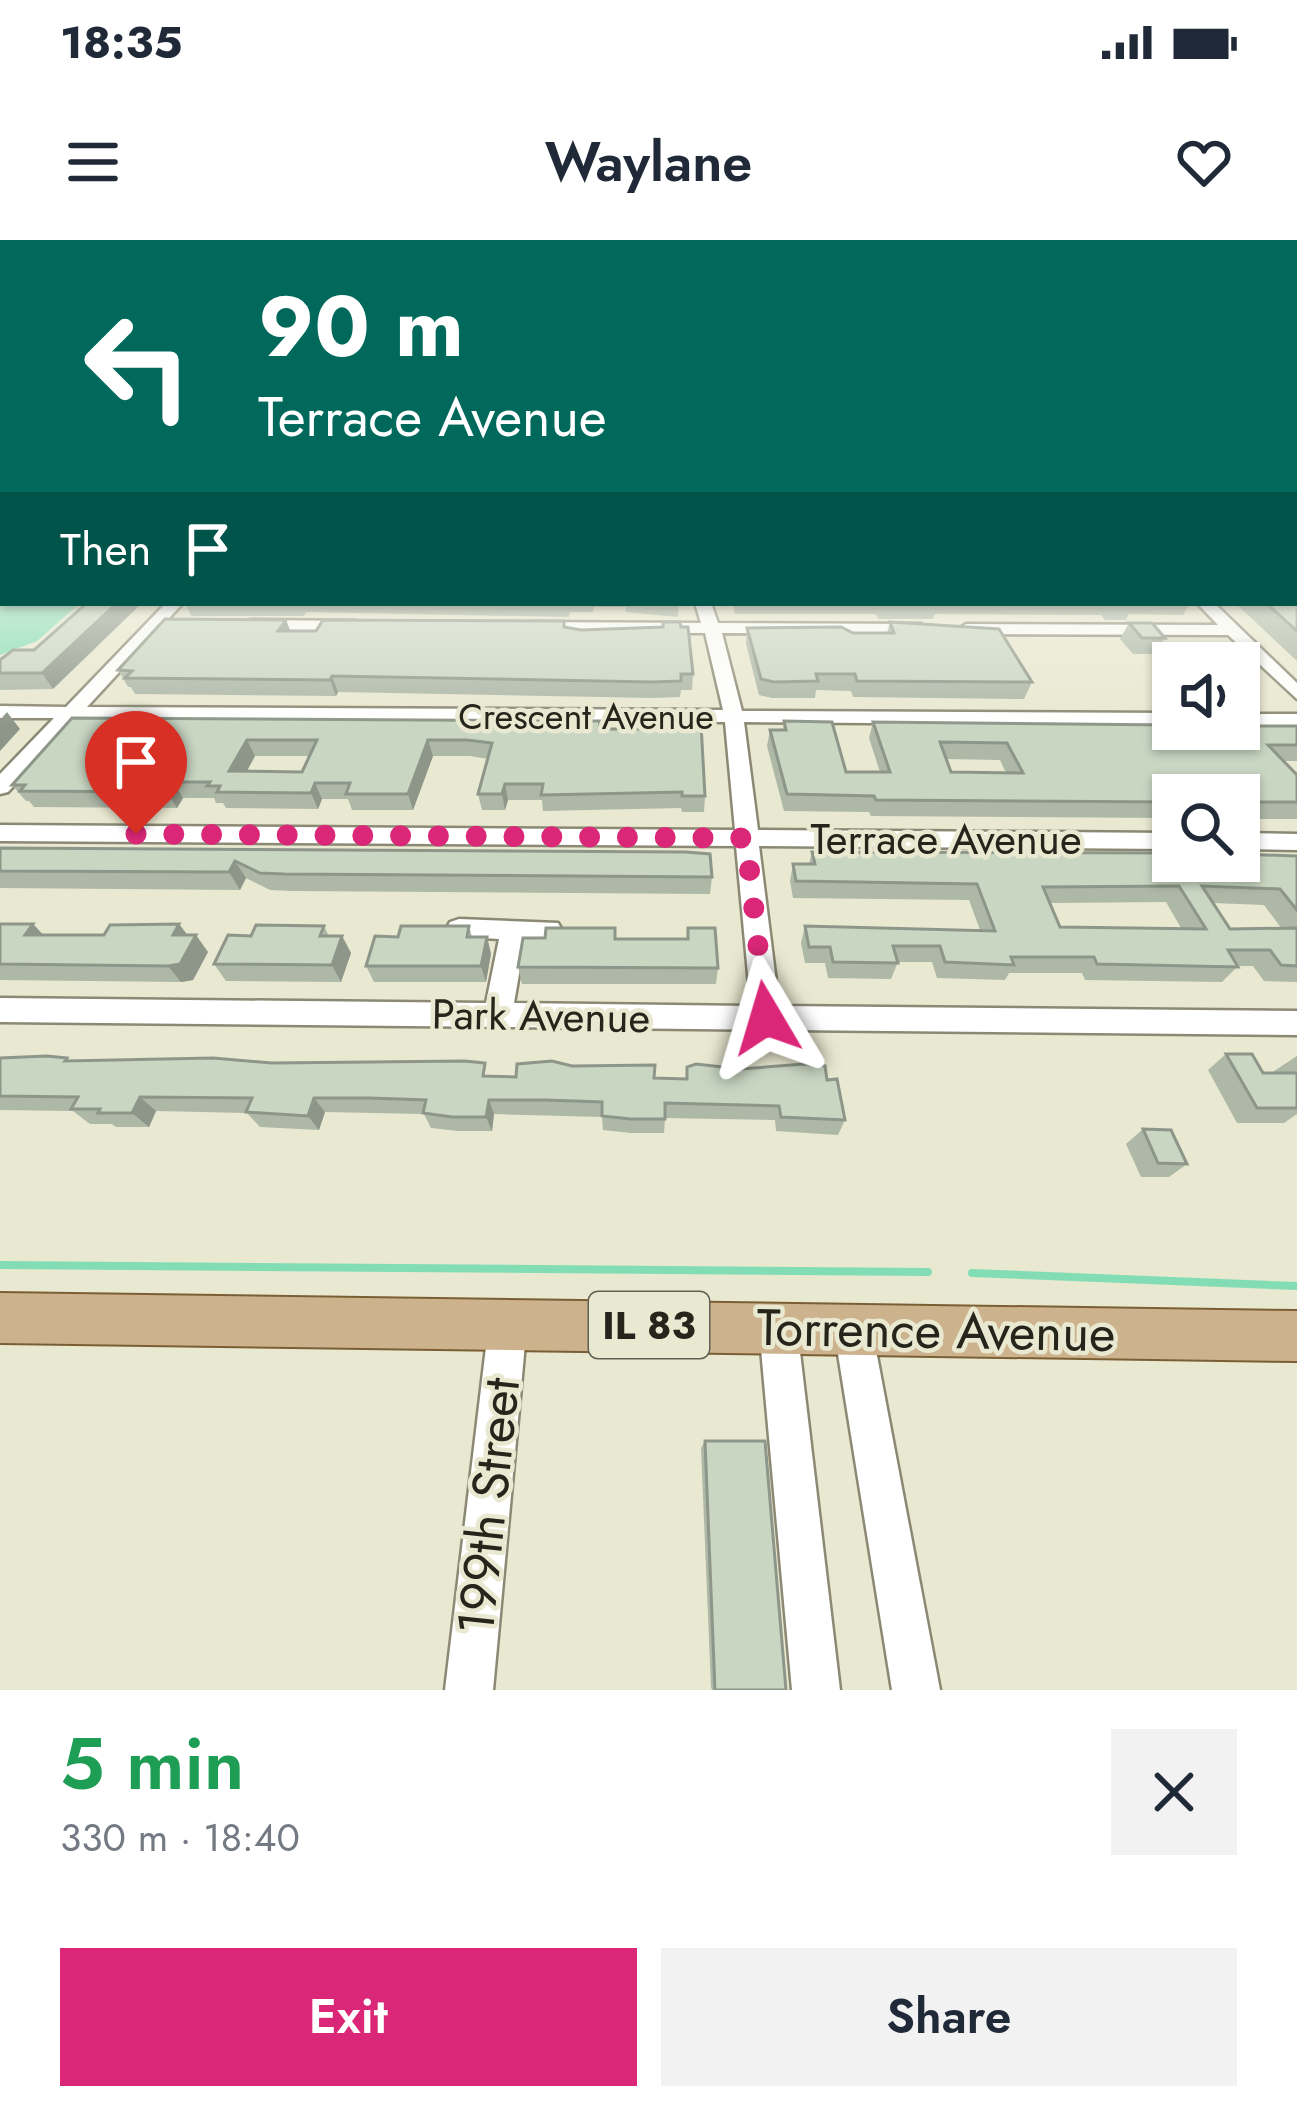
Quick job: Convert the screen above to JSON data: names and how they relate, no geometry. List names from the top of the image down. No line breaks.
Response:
{"streets":{"main road":["IL 83","Torrence Avenue"],"street":["Crescent Avenue","Terrace Avenue","Park Avenue","199th Street"]},"crossings":[["Torrence Avenue","199th Street"]],"page":{"status":"18:35","header":"Waylane","turn":["90 m","Terrace Avenue"],"then":"Then","heading":["5 min","330 m · 18:40"],"buttons":["Exit","Share"]}}
